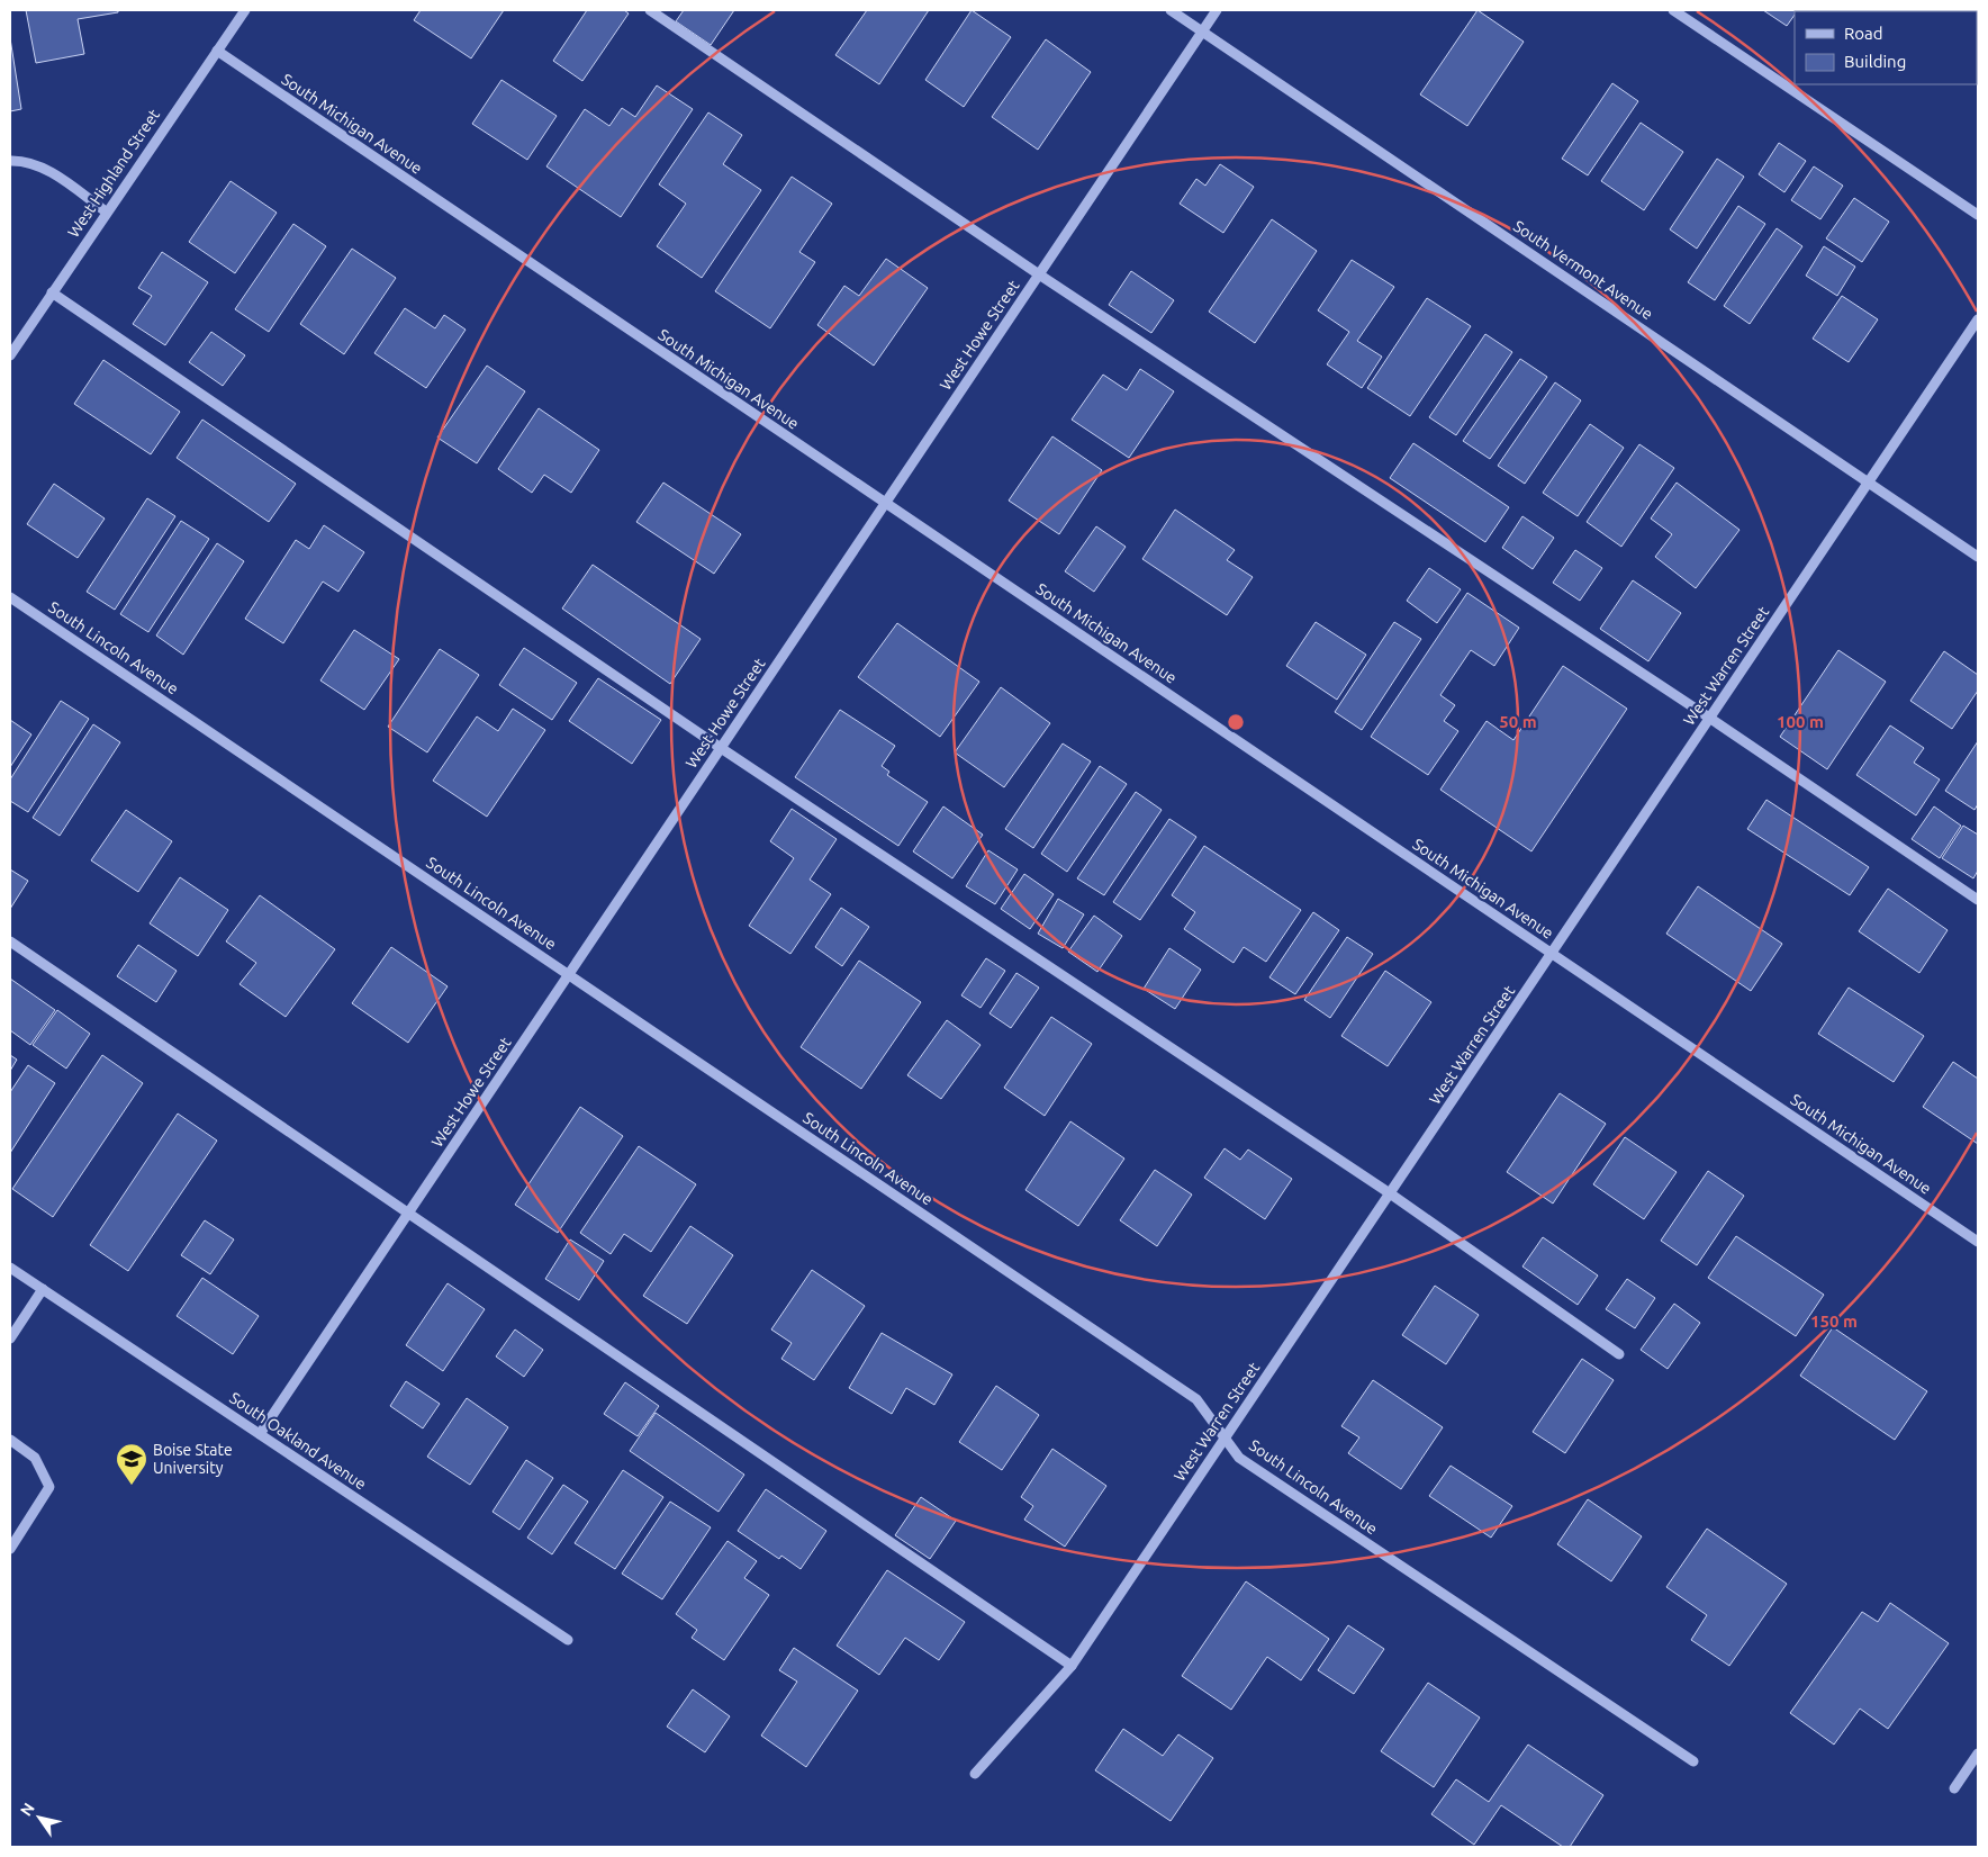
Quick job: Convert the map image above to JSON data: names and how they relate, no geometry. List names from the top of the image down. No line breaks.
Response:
{"streets":{"street":["South Michigan Avenue","West Highland Street","South Vermont Avenue","West Howe Street","South Lincoln Avenue","West Warren Street","South Oakland Avenue"]},"crossings":[["South Michigan Avenue","West Highland Street"],["South Michigan Avenue","West Howe Street"],["South Michigan Avenue","West Warren Street"],["South Vermont Avenue","West Howe Street"],["South Vermont Avenue","West Warren Street"],["West Howe Street","South Lincoln Avenue"],["West Howe Street","South Oakland Avenue"],["South Lincoln Avenue","West Warren Street"]],"places":{"school or university":["Boise State University"]},"legend":["Road","Building"],"north":"top left","rings":["50 m","100 m","150 m"]}
